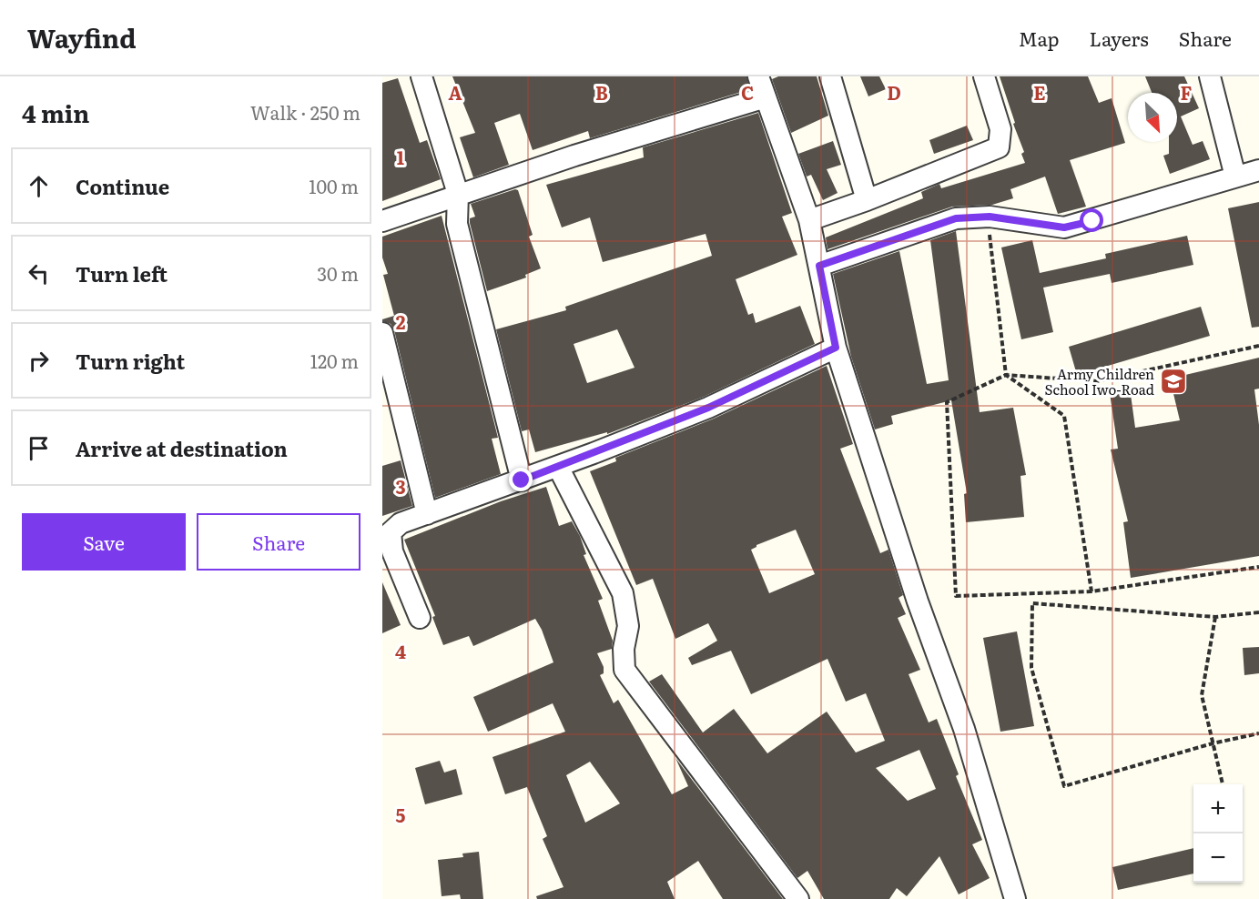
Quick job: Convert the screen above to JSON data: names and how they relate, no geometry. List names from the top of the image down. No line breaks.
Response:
{"places":{"school or university":["Army Children School Iwo-Road"]},"north":"bottom right","page":{"header":"Wayfind","nav":["Map","Layers","Share"],"heading":["4 min","Walk · 250 m"],"list":[["Continue","100 m"],["Turn left","30 m"],["Turn right","120 m"],"Arrive at destination"],"buttons":["Save","Share"],"map_buttons":["+","−"]},"grid":{"columns":["A","B","C","D","E","F"],"rows":["1","2","3","4","5"]}}
